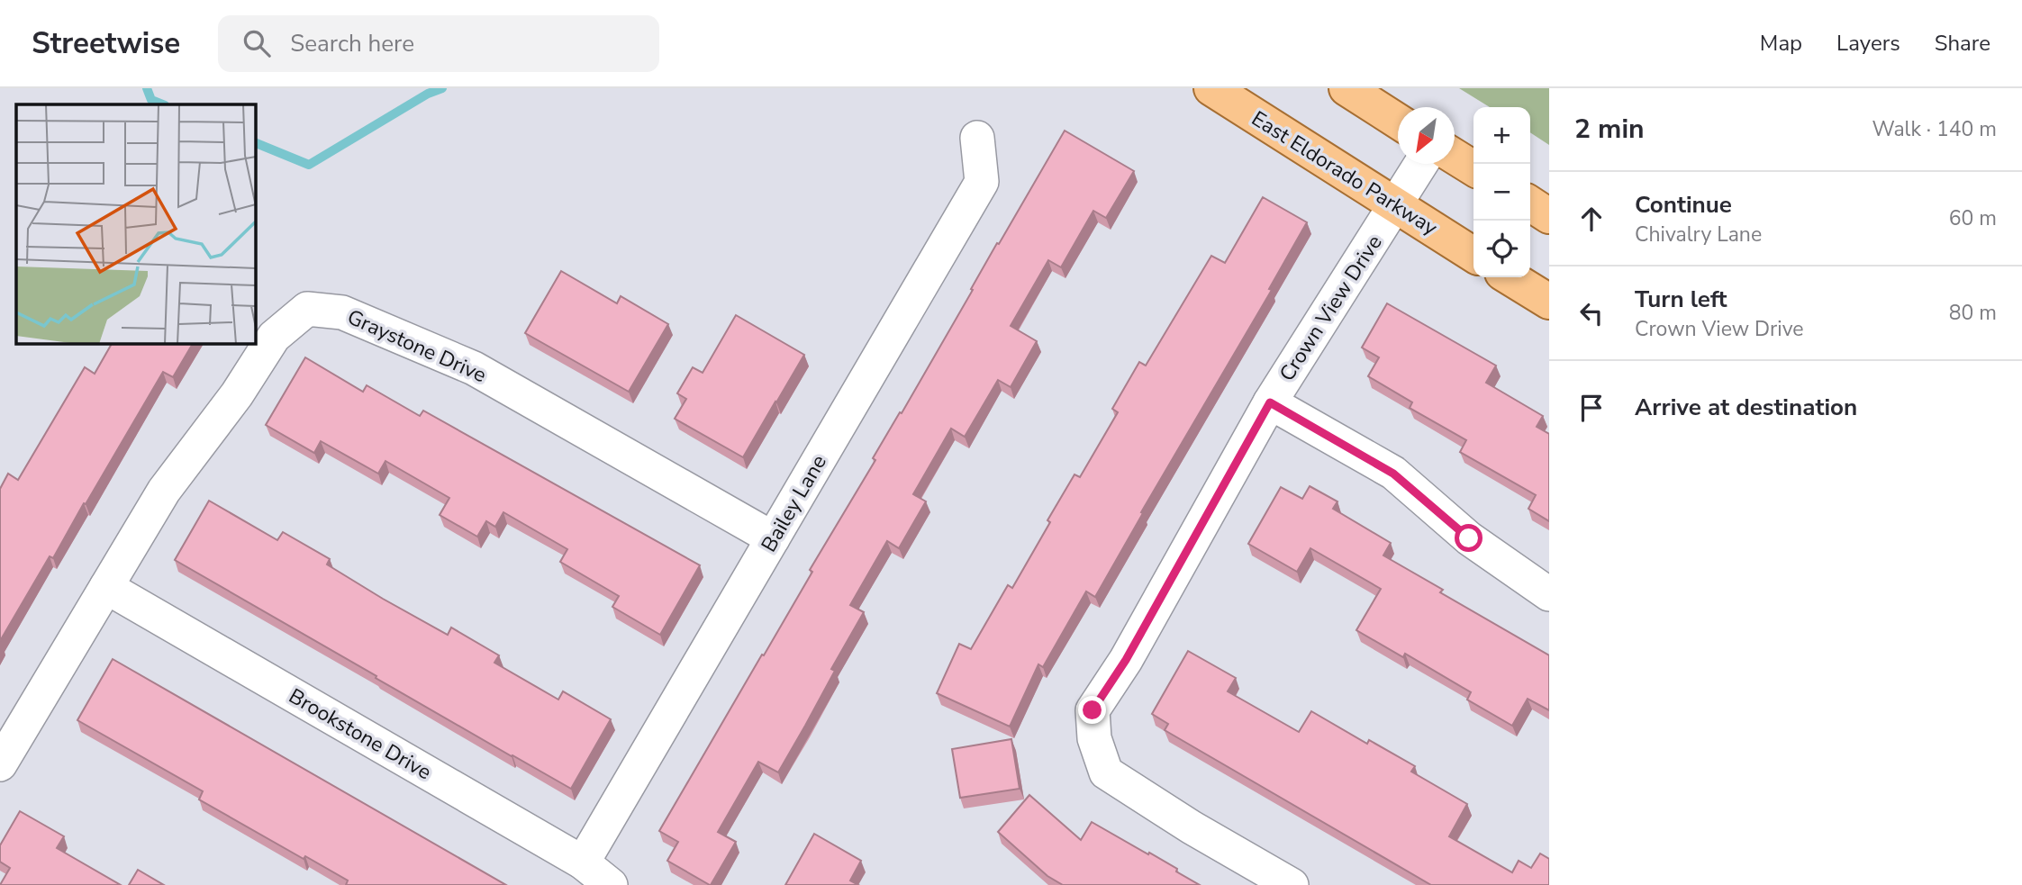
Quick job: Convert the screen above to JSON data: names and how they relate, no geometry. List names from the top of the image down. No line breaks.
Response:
{"streets":{"main road":["East Eldorado Parkway"],"street":["Crown View Drive","Graystone Drive","Bailey Lane","Brookstone Drive"]},"crossings":[["East Eldorado Parkway","Crown View Drive"],["Graystone Drive","Bailey Lane"],["Graystone Drive","Brookstone Drive"],["Bailey Lane","Brookstone Drive"]],"north":"bottom left","page":{"header":"Streetwise","search":"Search here","nav":["Map","Layers","Share"],"heading":["2 min","Walk · 140 m"],"map_buttons":["+","−"],"list":[["Continue","Chivalry Lane","60 m"],["Turn left","Crown View Drive","80 m"],"Arrive at destination"]}}
